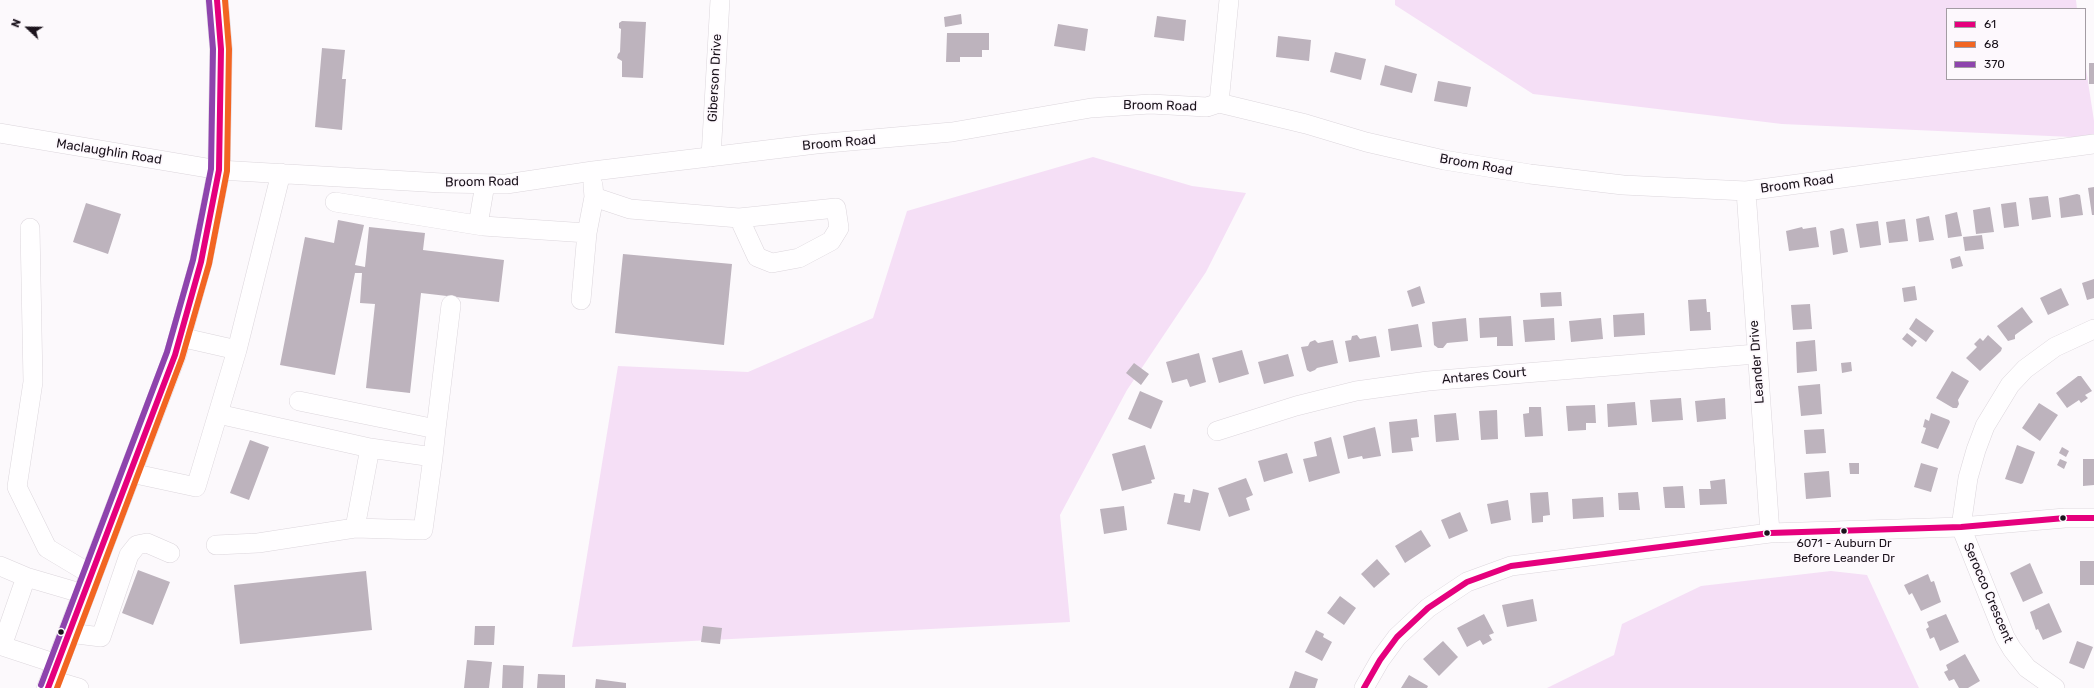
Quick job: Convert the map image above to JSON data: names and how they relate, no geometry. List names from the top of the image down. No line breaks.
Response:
{"streets":{"street":["Giberson Drive","Broom Road","Maclaughlin Road","Leander Drive","Antares Court","Serocco Crescent"]},"crossings":[["Giberson Drive","Broom Road"],["Broom Road","Maclaughlin Road"],["Broom Road","Leander Drive"],["Leander Drive","Antares Court"]],"places":["6071 - Auburn Dr Before Leander Dr"],"lines":["transit line 61","transit line 68","transit line 370"],"legend":["61","68","370"],"north":"left"}
